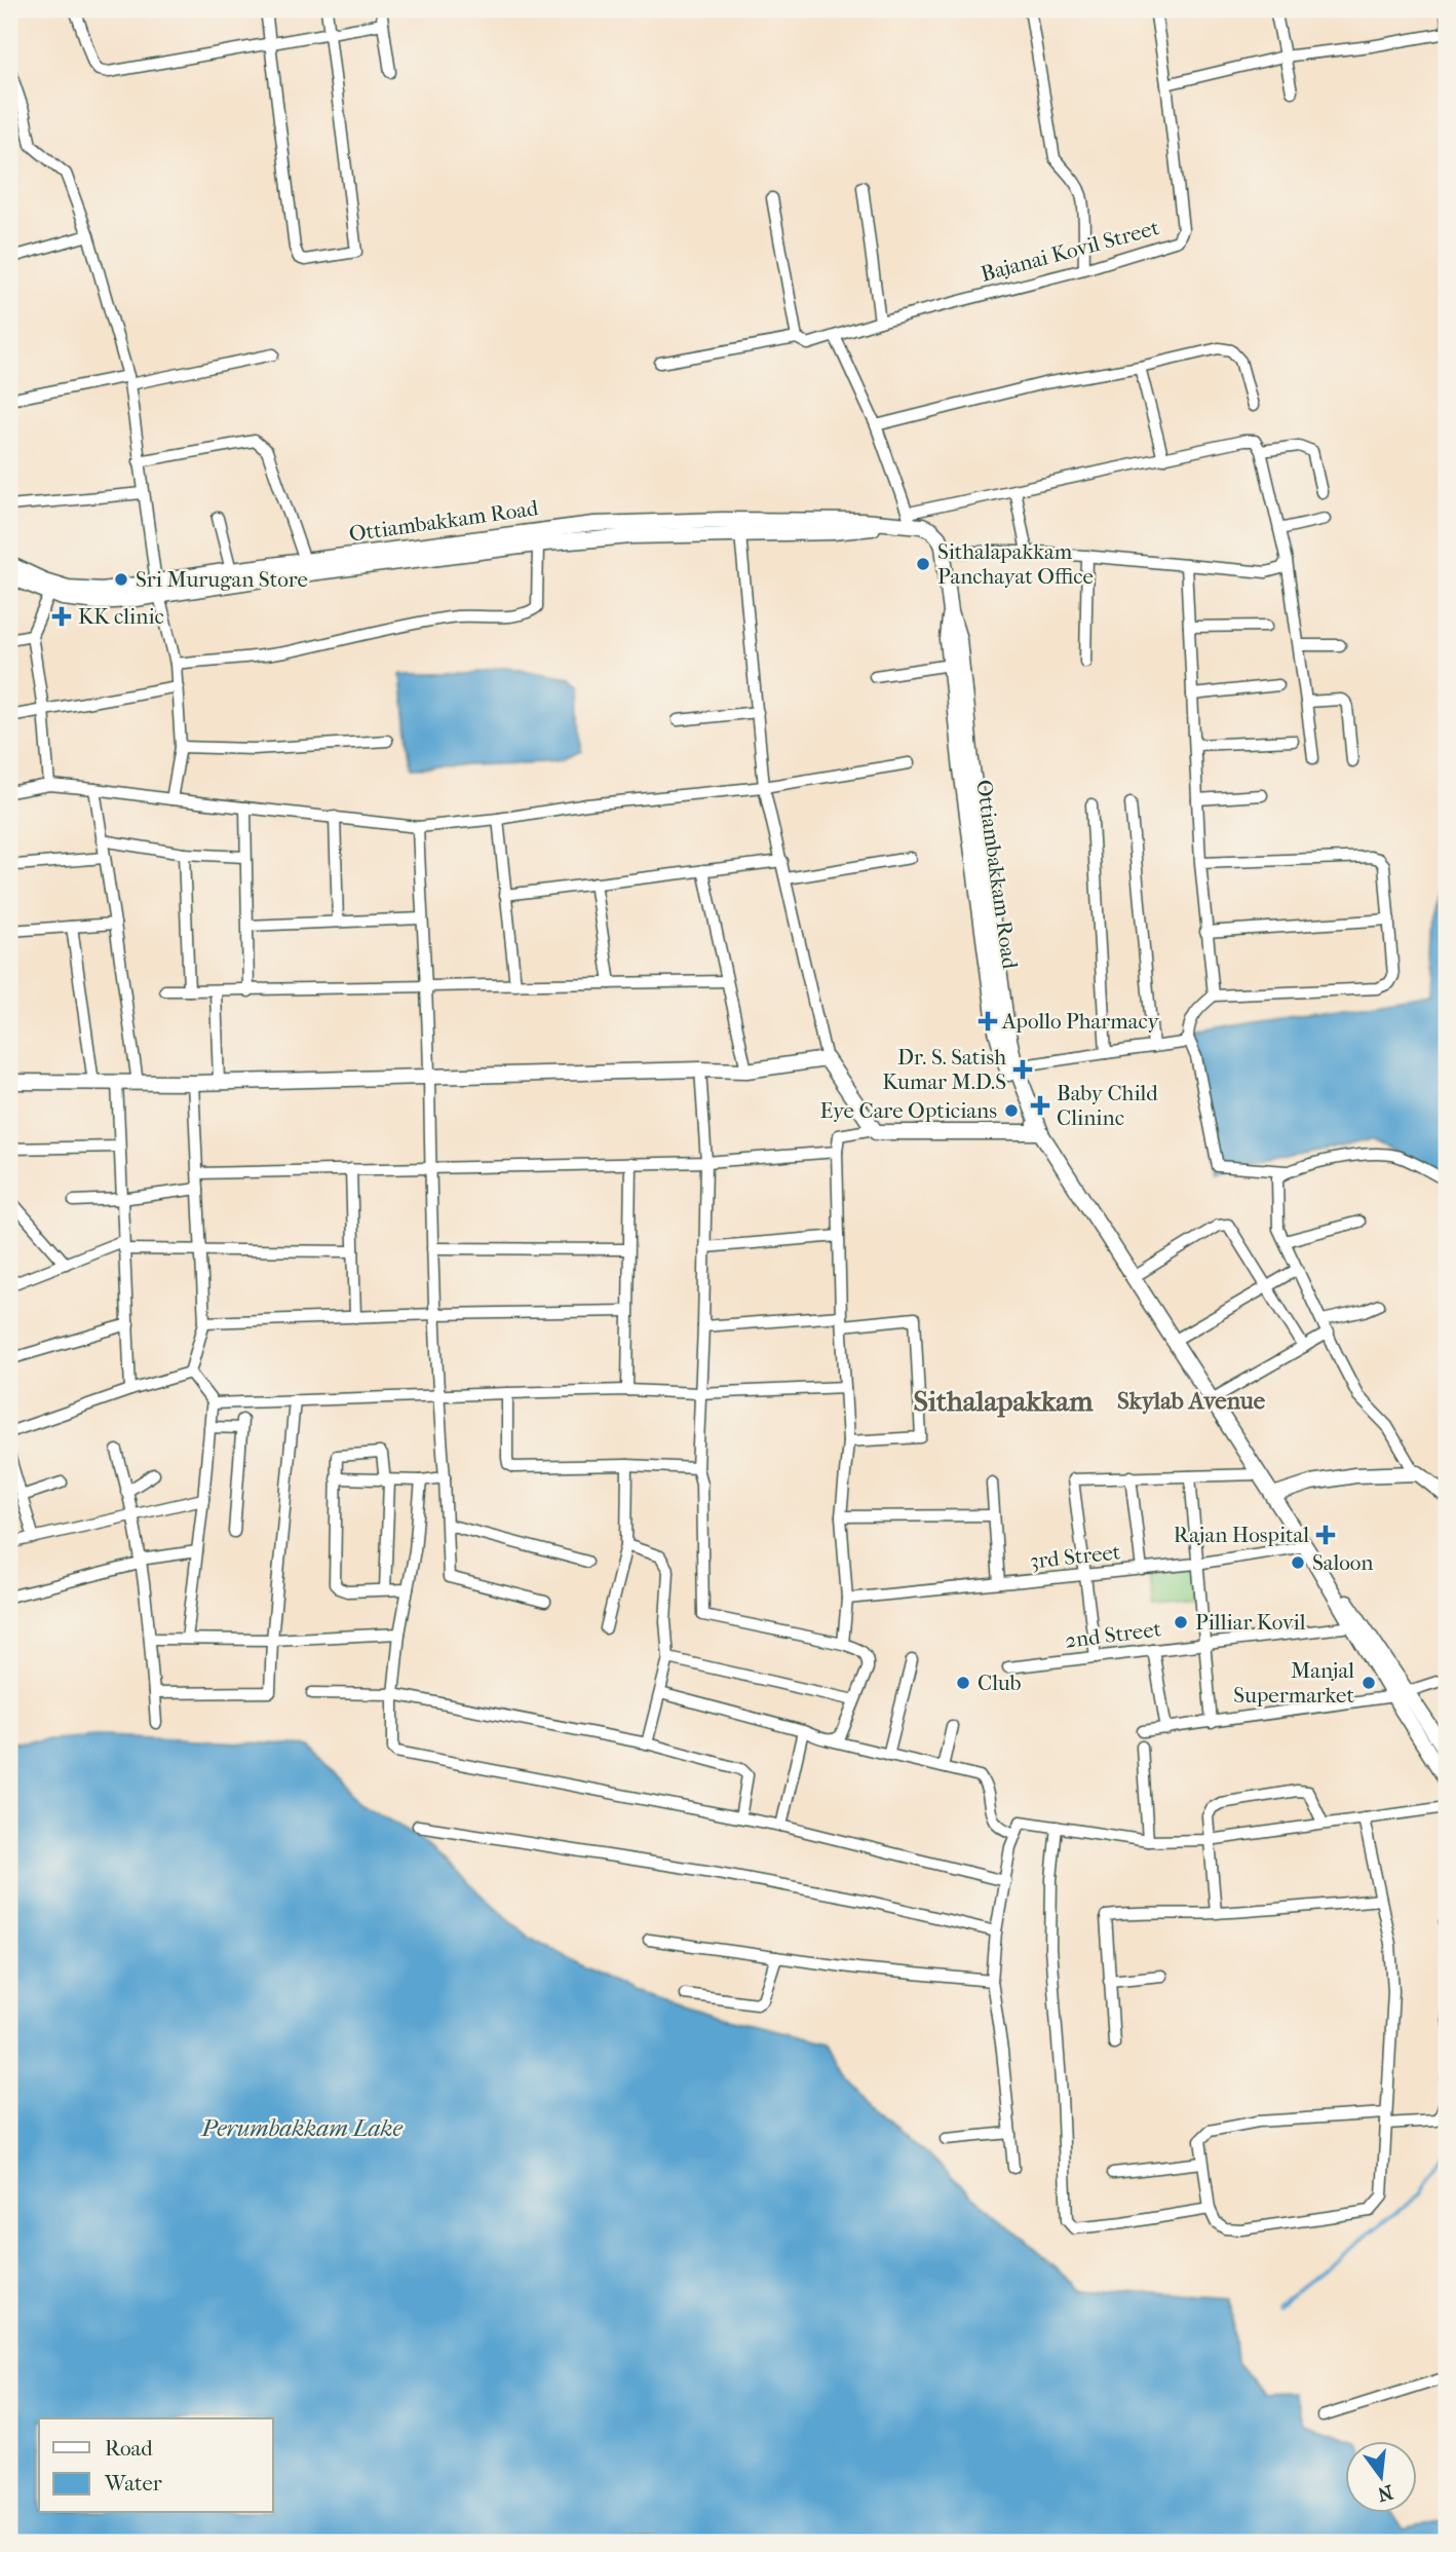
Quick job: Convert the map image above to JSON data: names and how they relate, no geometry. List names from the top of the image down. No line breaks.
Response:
{"streets":{"street":["Bajanai Kovil Street","Ottiambakkam Road","3rd Street","2nd Street"]},"crossings":[["Ottiambakkam Road","3rd Street"],["Ottiambakkam Road","2nd Street"]],"districts":["Sithalapakkam","Skylab Avenue"],"water":["Perumbakkam Lake"],"places":{"other":["Sithalapakkam Panchayat Office","Sri Murugan Store","Eye Care Opticians","Saloon","Pilliar Kovil","Club","Manjal Supermarket"],"health":["KK clinic","Apollo Pharmacy","Dr. S. Satish Kumar M.D.S","Baby Child Clininc","Rajan Hospital"]},"legend":["Road","Water"],"north":"bottom"}
